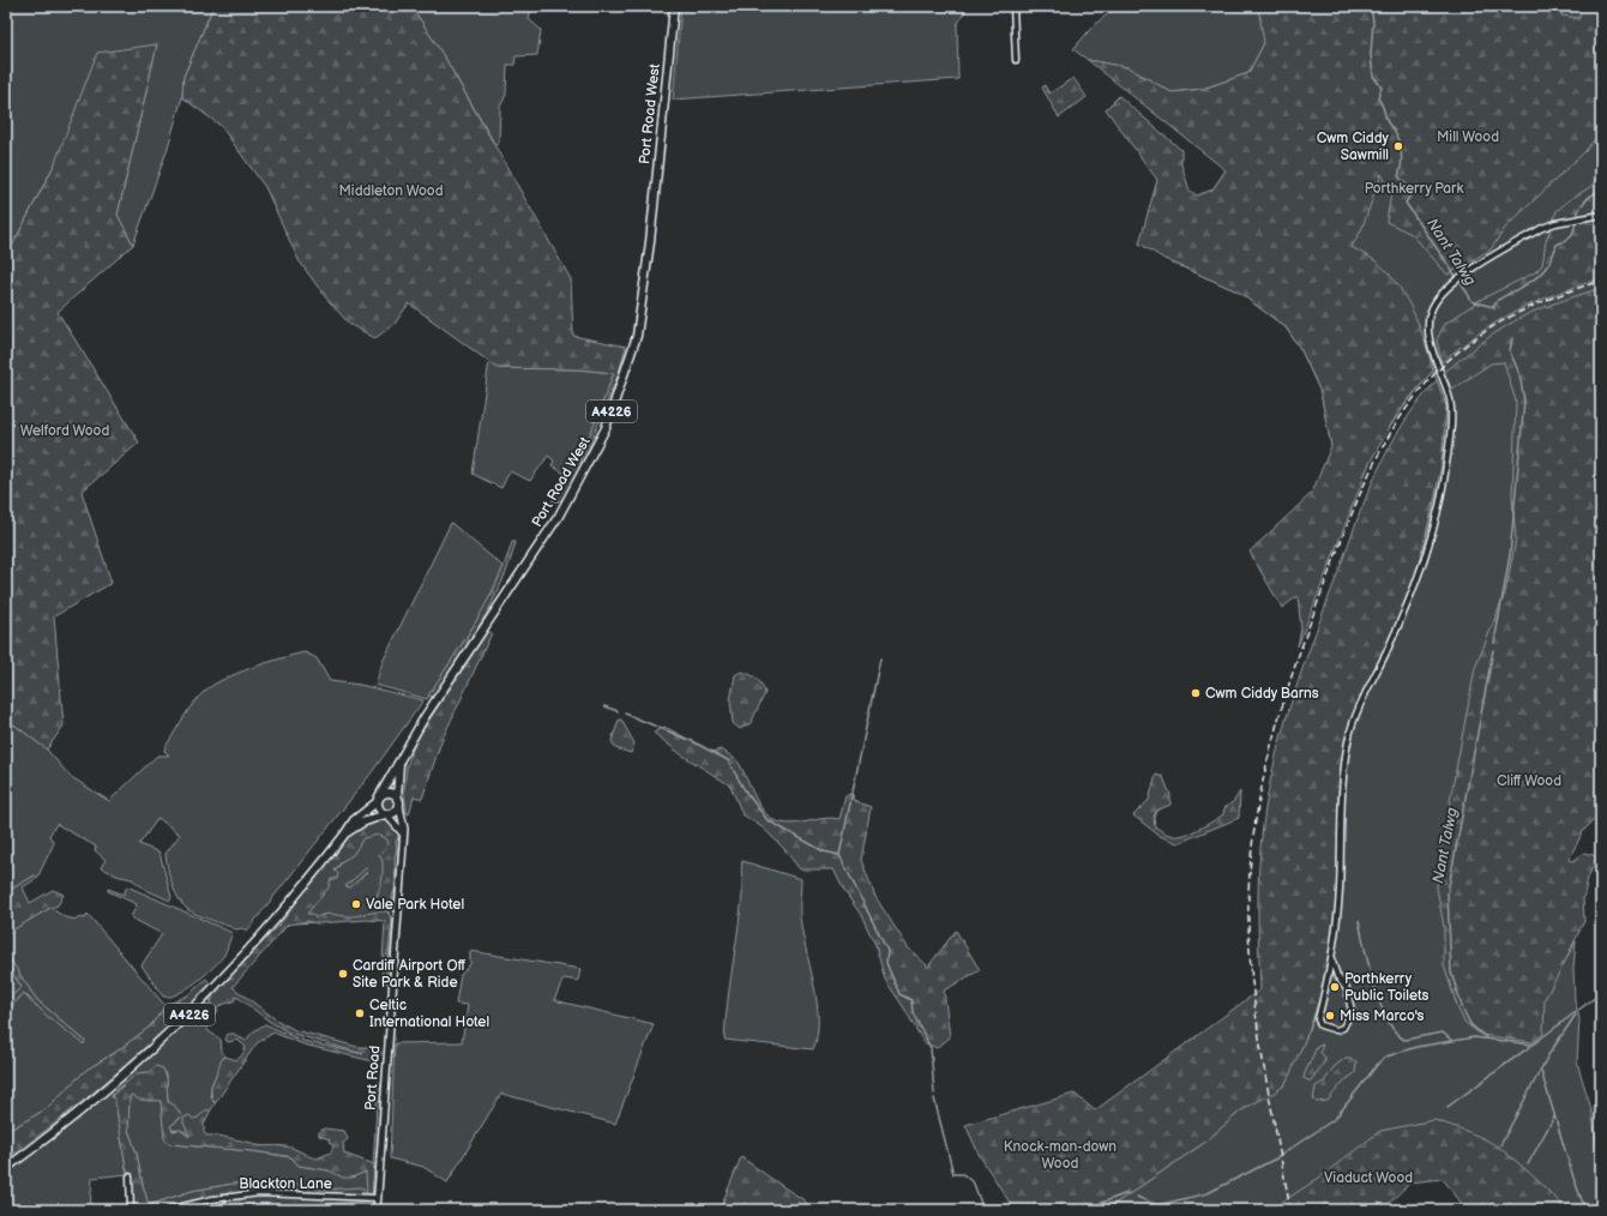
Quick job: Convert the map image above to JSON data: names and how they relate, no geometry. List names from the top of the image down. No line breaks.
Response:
{"streets":{"main road":["Port Road West","A4226"],"street":["Port Road","Blackton Lane"]},"crossings":[["Port Road West","A4226"],["Port Road West","Port Road"],["A4226","Port Road"],["Port Road","Blackton Lane"]],"water":["Nant Talwg"],"parks":["Mill Wood","Porthkerry Park","Middleton Wood","Welford Wood","Cliff Wood","Knock-man-down Wood","Viaduct Wood"],"places":["Cwm Ciddy Sawmill","Cwm Ciddy Barns","Vale Park Hotel","Cardiff Airport Off Site Park & Ride","Porthkerry Public Toilets","Celtic International Hotel","Miss Marco's"]}
